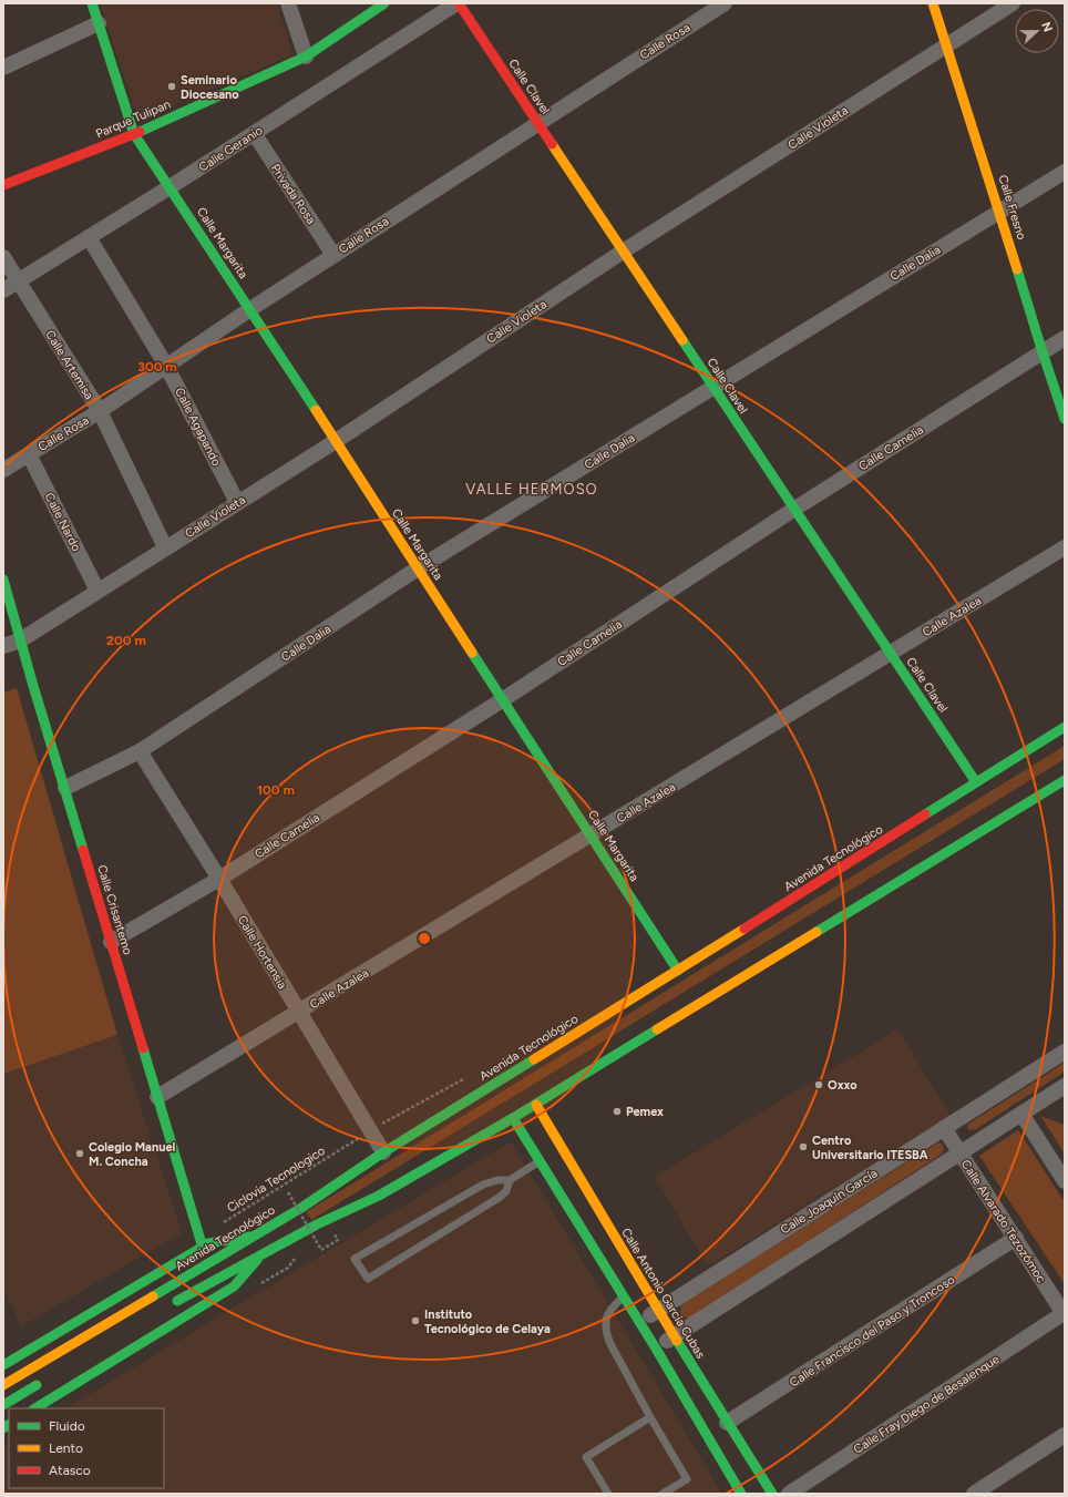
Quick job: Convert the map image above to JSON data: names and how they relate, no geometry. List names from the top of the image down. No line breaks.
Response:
{"streets":{"main road":["Calle Clavel","Parque Tulipan","Calle Fresno","Calle Margarita","Avenida Tecnológico","Calle Crisantemo","Calle Antonio García Cubas"],"street":["Calle Rosa","Calle Violeta","Calle Geranio","Privada Rosa","Calle Dalia","Calle Artemisa","Calle Agapando","Calle Camelia","Calle Nardo","Calle Azalea","Calle Hortensia","Calle Joaquín García","Calle Alvarado Tezozómoc","Calle Francisco del Paso y Troncoso","Calle Fray Diego de Besalenque"],"path":["Ciclovia Tecnologico"]},"crossings":[["Calle Rosa","Calle Clavel"],["Calle Rosa","Privada Rosa"],["Calle Rosa","Calle Margarita"],["Calle Rosa","Calle Artemisa"],["Calle Rosa","Calle Agapando"],["Calle Rosa","Calle Nardo"],["Calle Clavel","Calle Violeta"],["Calle Clavel","Calle Geranio"],["Calle Clavel","Calle Dalia"],["Calle Clavel","Calle Camelia"],["Calle Clavel","Calle Azalea"],["Calle Clavel","Avenida Tecnológico"],["Parque Tulipan","Calle Margarita"],["Calle Violeta","Calle Fresno"],["Calle Violeta","Calle Margarita"],["Calle Violeta","Calle Artemisa"],["Calle Violeta","Calle Agapando"],["Calle Violeta","Calle Nardo"],["Calle Violeta","Calle Crisantemo"],["Calle Geranio","Privada Rosa"],["Calle Geranio","Calle Margarita"],["Calle Geranio","Calle Artemisa"],["Calle Geranio","Calle Agapando"],["Calle Fresno","Calle Dalia"],["Calle Fresno","Calle Camelia"],["Calle Margarita","Calle Dalia"],["Calle Margarita","Calle Camelia"],["Calle Margarita","Calle Azalea"],["Calle Margarita","Avenida Tecnológico"],["Calle Dalia","Calle Crisantemo"],["Calle Dalia","Calle Hortensia"],["Calle Camelia","Calle Crisantemo"],["Calle Camelia","Calle Hortensia"],["Calle Azalea","Calle Crisantemo"],["Calle Azalea","Calle Hortensia"],["Avenida Tecnológico","Calle Hortensia"],["Calle Crisantemo","Ciclovia Tecnologico"],["Calle Hortensia","Ciclovia Tecnologico"],["Calle Joaquín García","Calle Alvarado Tezozómoc"],["Calle Joaquín García","Calle Antonio García Cubas"],["Calle Alvarado Tezozómoc","Calle Francisco del Paso y Troncoso"],["Calle Alvarado Tezozómoc","Calle Fray Diego de Besalenque"],["Calle Antonio García Cubas","Calle Francisco del Paso y Troncoso"]],"districts":["VALLE HERMOSO"],"places":["Seminario Diocesano","Oxxo","Pemex","Centro Universitario ITESBA","Colegio Manuel M. Concha","Instituto Tecnológico de Celaya"],"legend":["Fluido","Lento","Atasco"],"north":"right","rings":["300 m","200 m","100 m"]}
